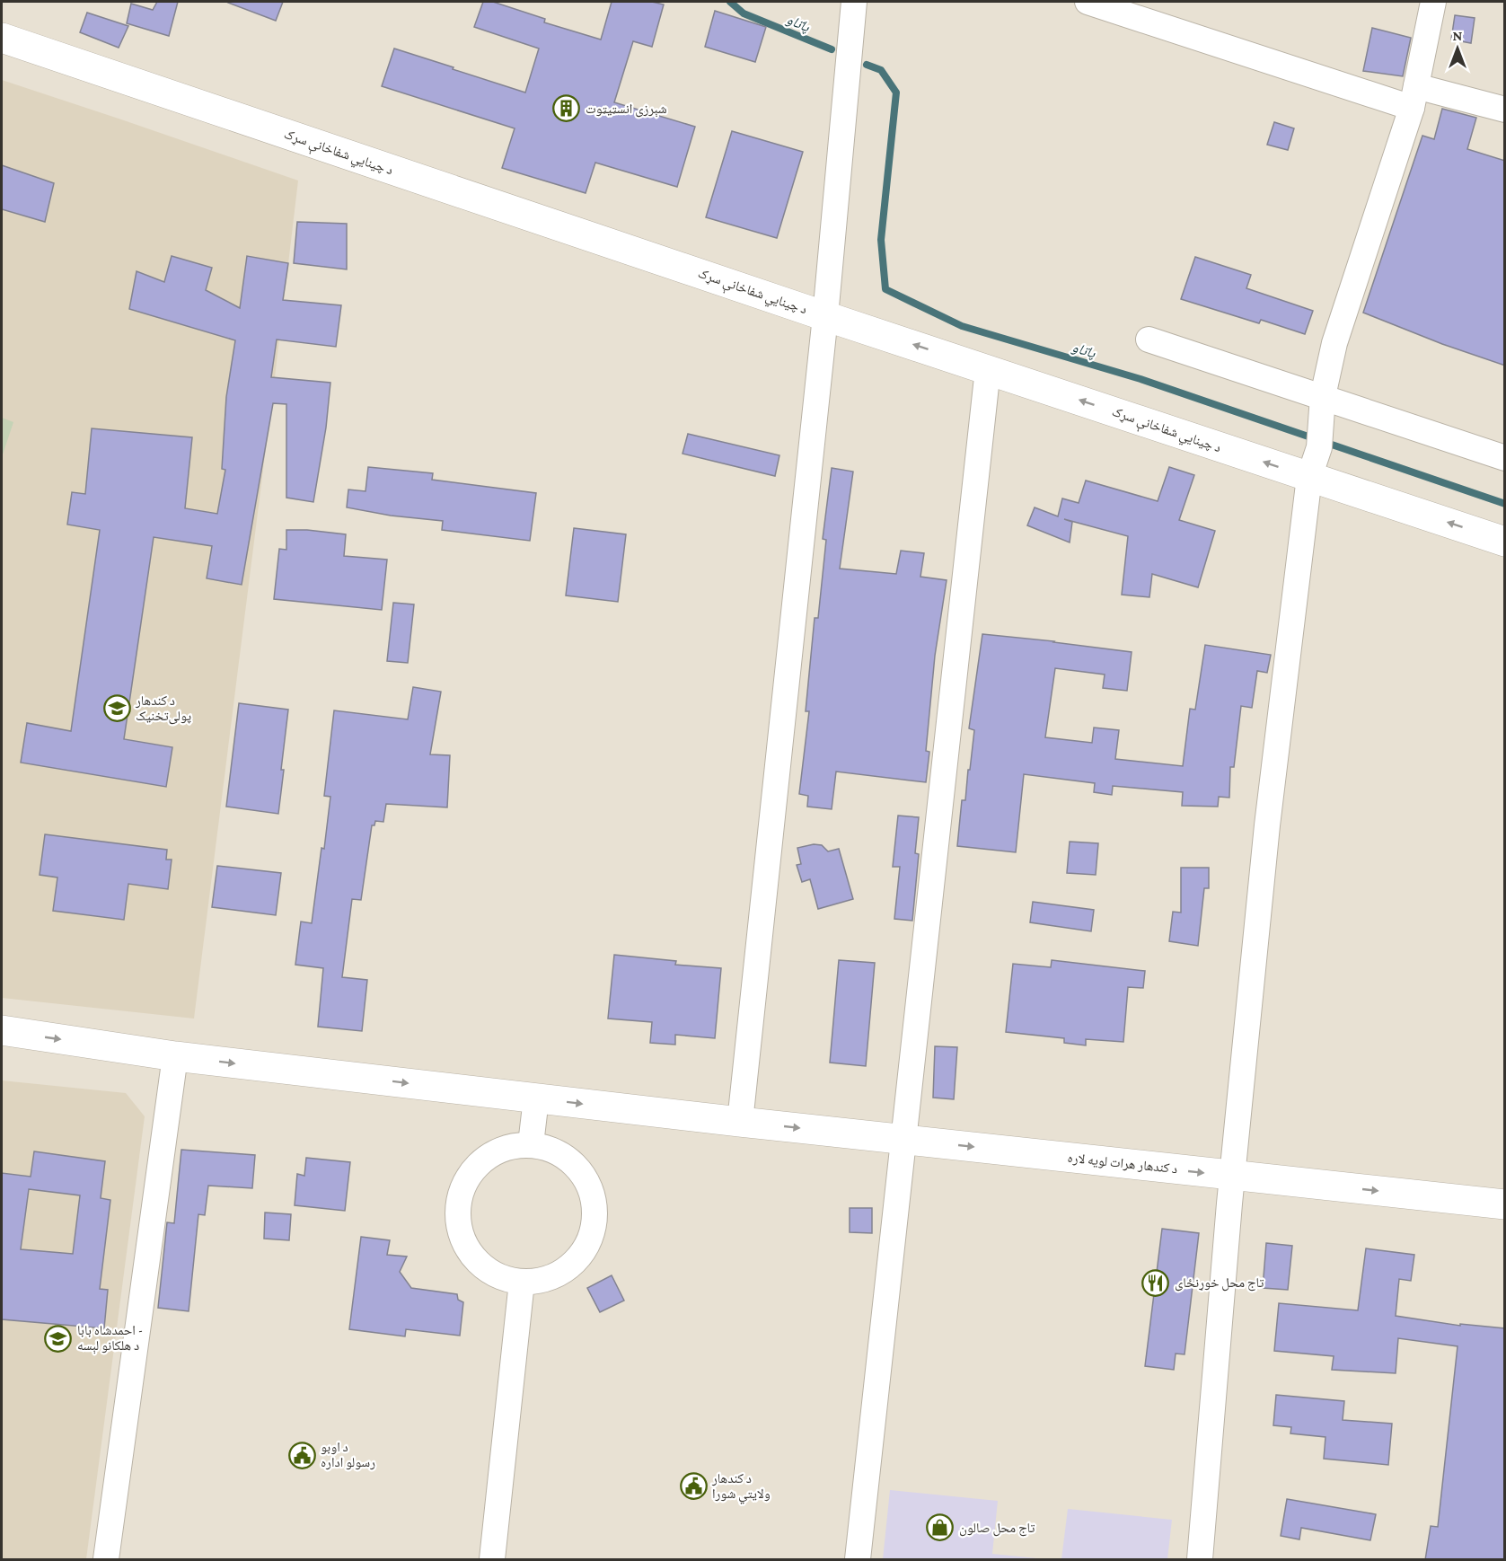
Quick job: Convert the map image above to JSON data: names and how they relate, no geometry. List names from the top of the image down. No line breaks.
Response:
{"streets":{"main road":["د چينايي شفاخانې سړک","د کندهار هرات لویه لاره"]},"one_way":["د چينايي شفاخانې سړک","د کندهار هرات لویه لاره"],"water":["پاتاو"],"places":{"building":["شېرزی انسټيټوت"],"school or university":["د کندهار پولی‌تخنیک","احمدشاه بابا - د هلکانو لېسه"],"restaurant":["تاج محل خوړنځای"],"public building":["د اوبو رسولو اداره","د کندهار ولايتي شورا"],"shop":["تاج محل صالون"]},"north":"top"}
